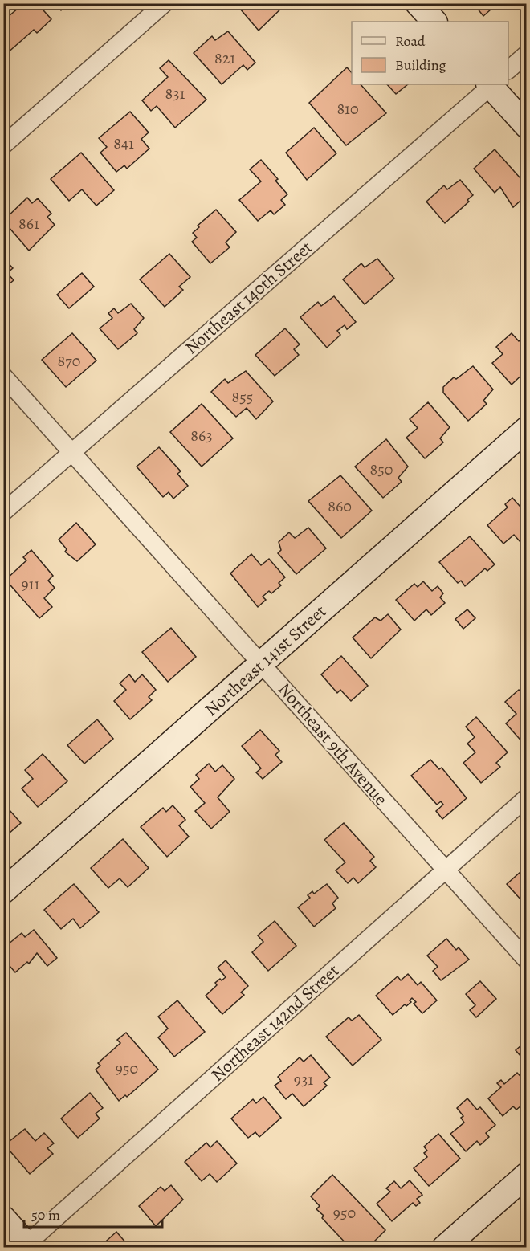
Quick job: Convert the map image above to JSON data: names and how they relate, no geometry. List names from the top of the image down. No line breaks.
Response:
{"streets":{"street":["Northeast 140th Street","Northeast 141st Street","Northeast 9th Avenue","Northeast 142nd Street"]},"crossings":[["Northeast 140th Street","Northeast 9th Avenue"],["Northeast 141st Street","Northeast 9th Avenue"],["Northeast 9th Avenue","Northeast 142nd Street"]],"house_numbers":["821","831","810","841","861","870","855","863","850","860","911","950","931","950"],"legend":["Road","Building"],"scale_bar":"50 m"}
